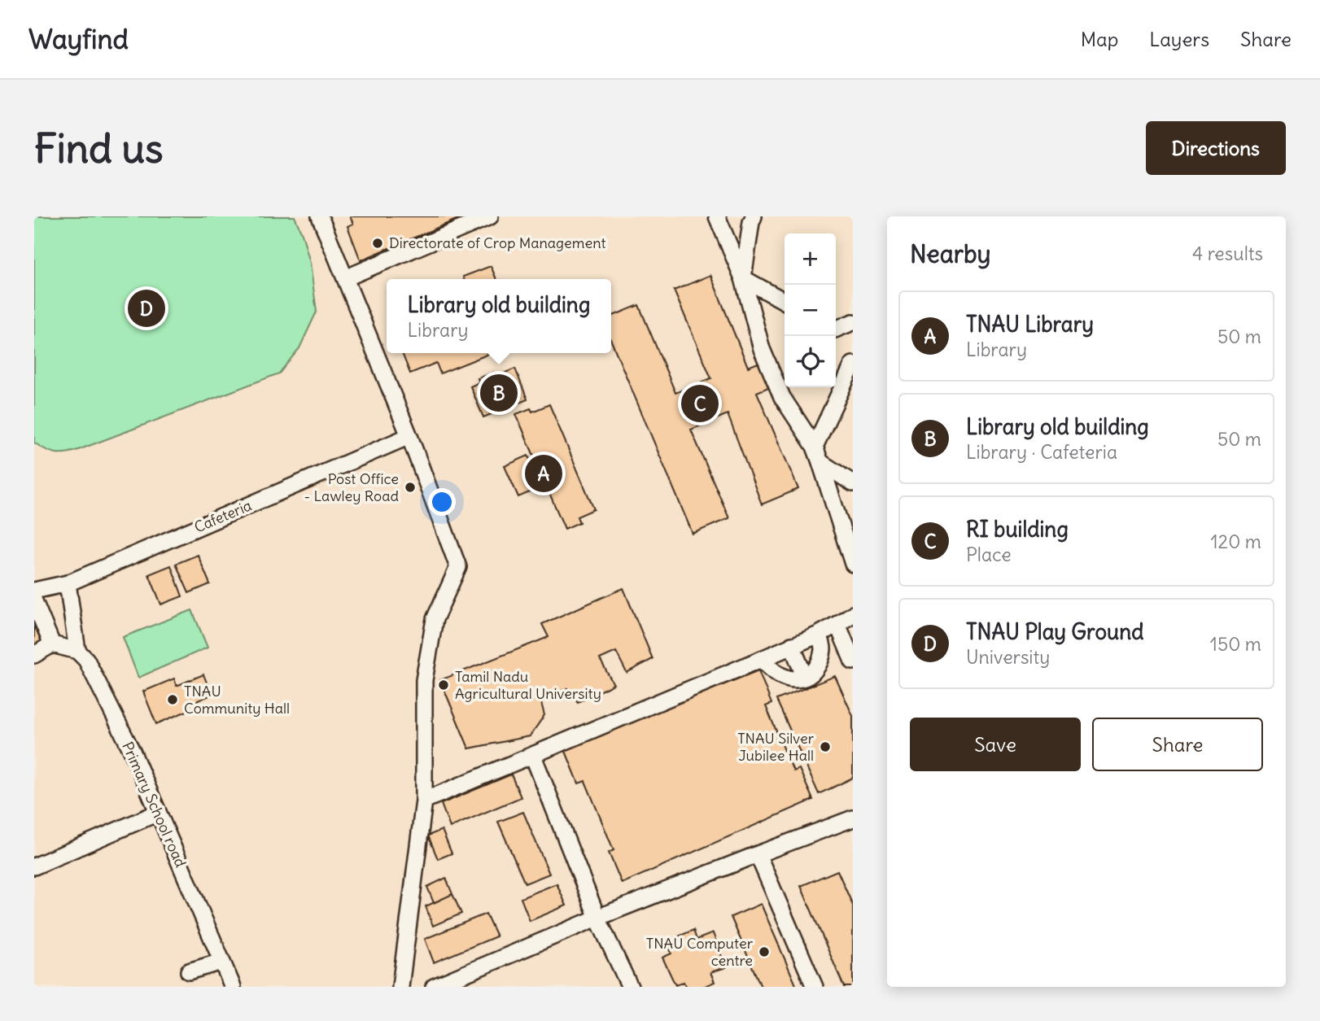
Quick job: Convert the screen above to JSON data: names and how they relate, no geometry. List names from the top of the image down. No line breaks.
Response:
{"streets":{"street":["Cafeteria","Primary School road"]},"places":["Directorate of Crop Management","Post Office - Lawley Road","Tamil Nadu Agricultural University","TNAU Community Hall","TNAU Silver Jubilee Hall","TNAU Computer centre"],"page":{"header":"Wayfind","nav":["Map","Layers","Share"],"buttons":["Directions",["Save","Share"]],"title":"Find us","heading":["Nearby","4 results"],"map_buttons":["+","−"],"popup":["Library old building","Library"],"pins":["D","B","C","A"],"list":[{"mark":"A","name":"TNAU Library","note":"Library","value":"50 m"},{"mark":"B","name":"Library old building","note":"Library · Cafeteria","value":"50 m"},{"mark":"C","name":"RI building","note":"Place","value":"120 m"},{"mark":"D","name":"TNAU Play Ground","note":"University","value":"150 m"}]}}
